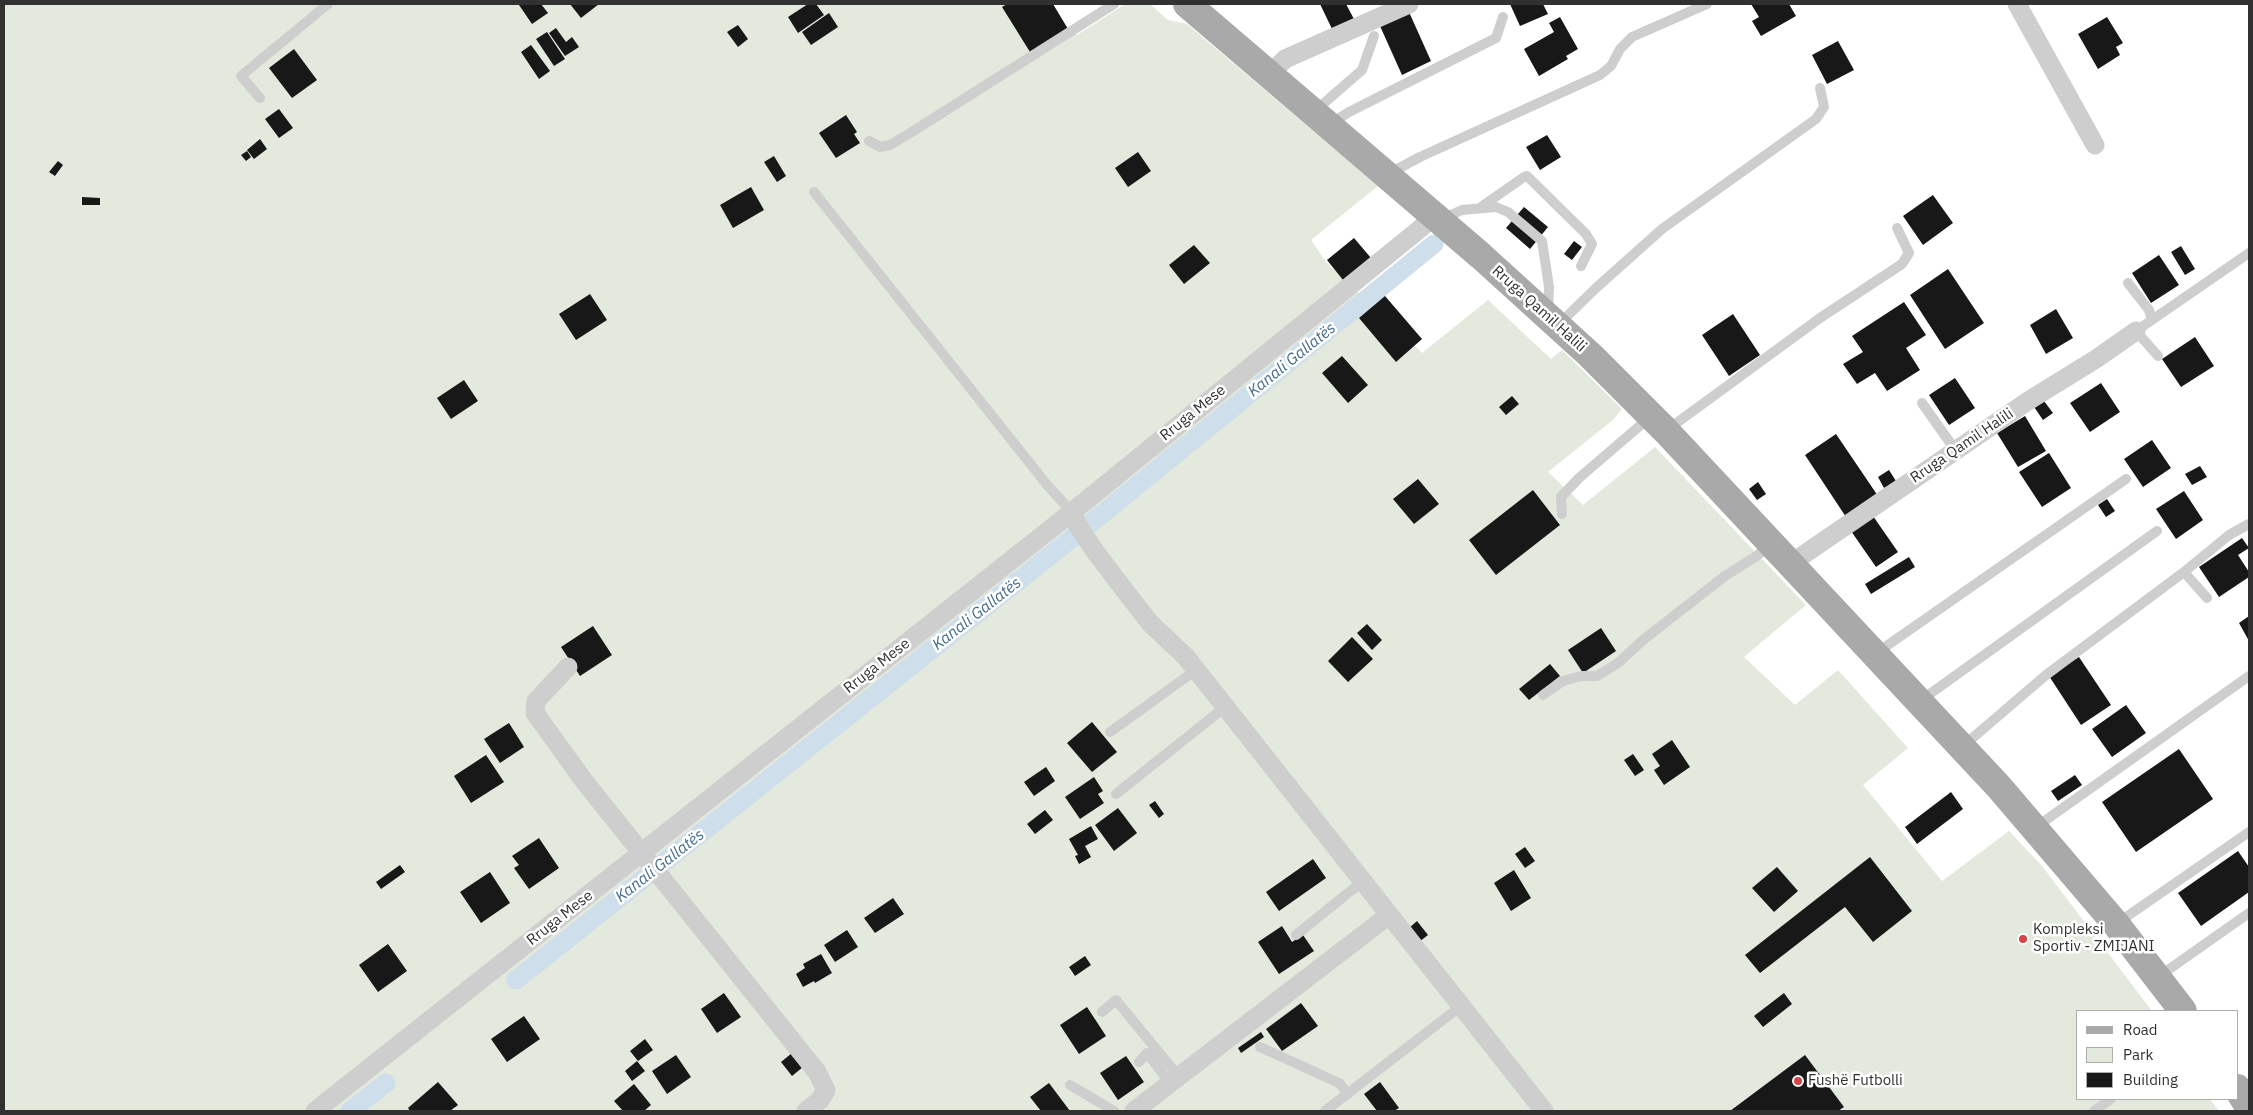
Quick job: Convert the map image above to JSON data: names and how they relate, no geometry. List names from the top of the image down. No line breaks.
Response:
{"streets":{"main road":["Rruga Qamil Halili"],"street":["Rruga Mese"]},"crossings":[["Rruga Qamil Halili","Rruga Mese"]],"water":["Kanali Gallatës"],"places":["Kompleksi Sportiv - ZMIJANI","Fushë Futbolli"],"legend":["Road","Park","Building"]}
